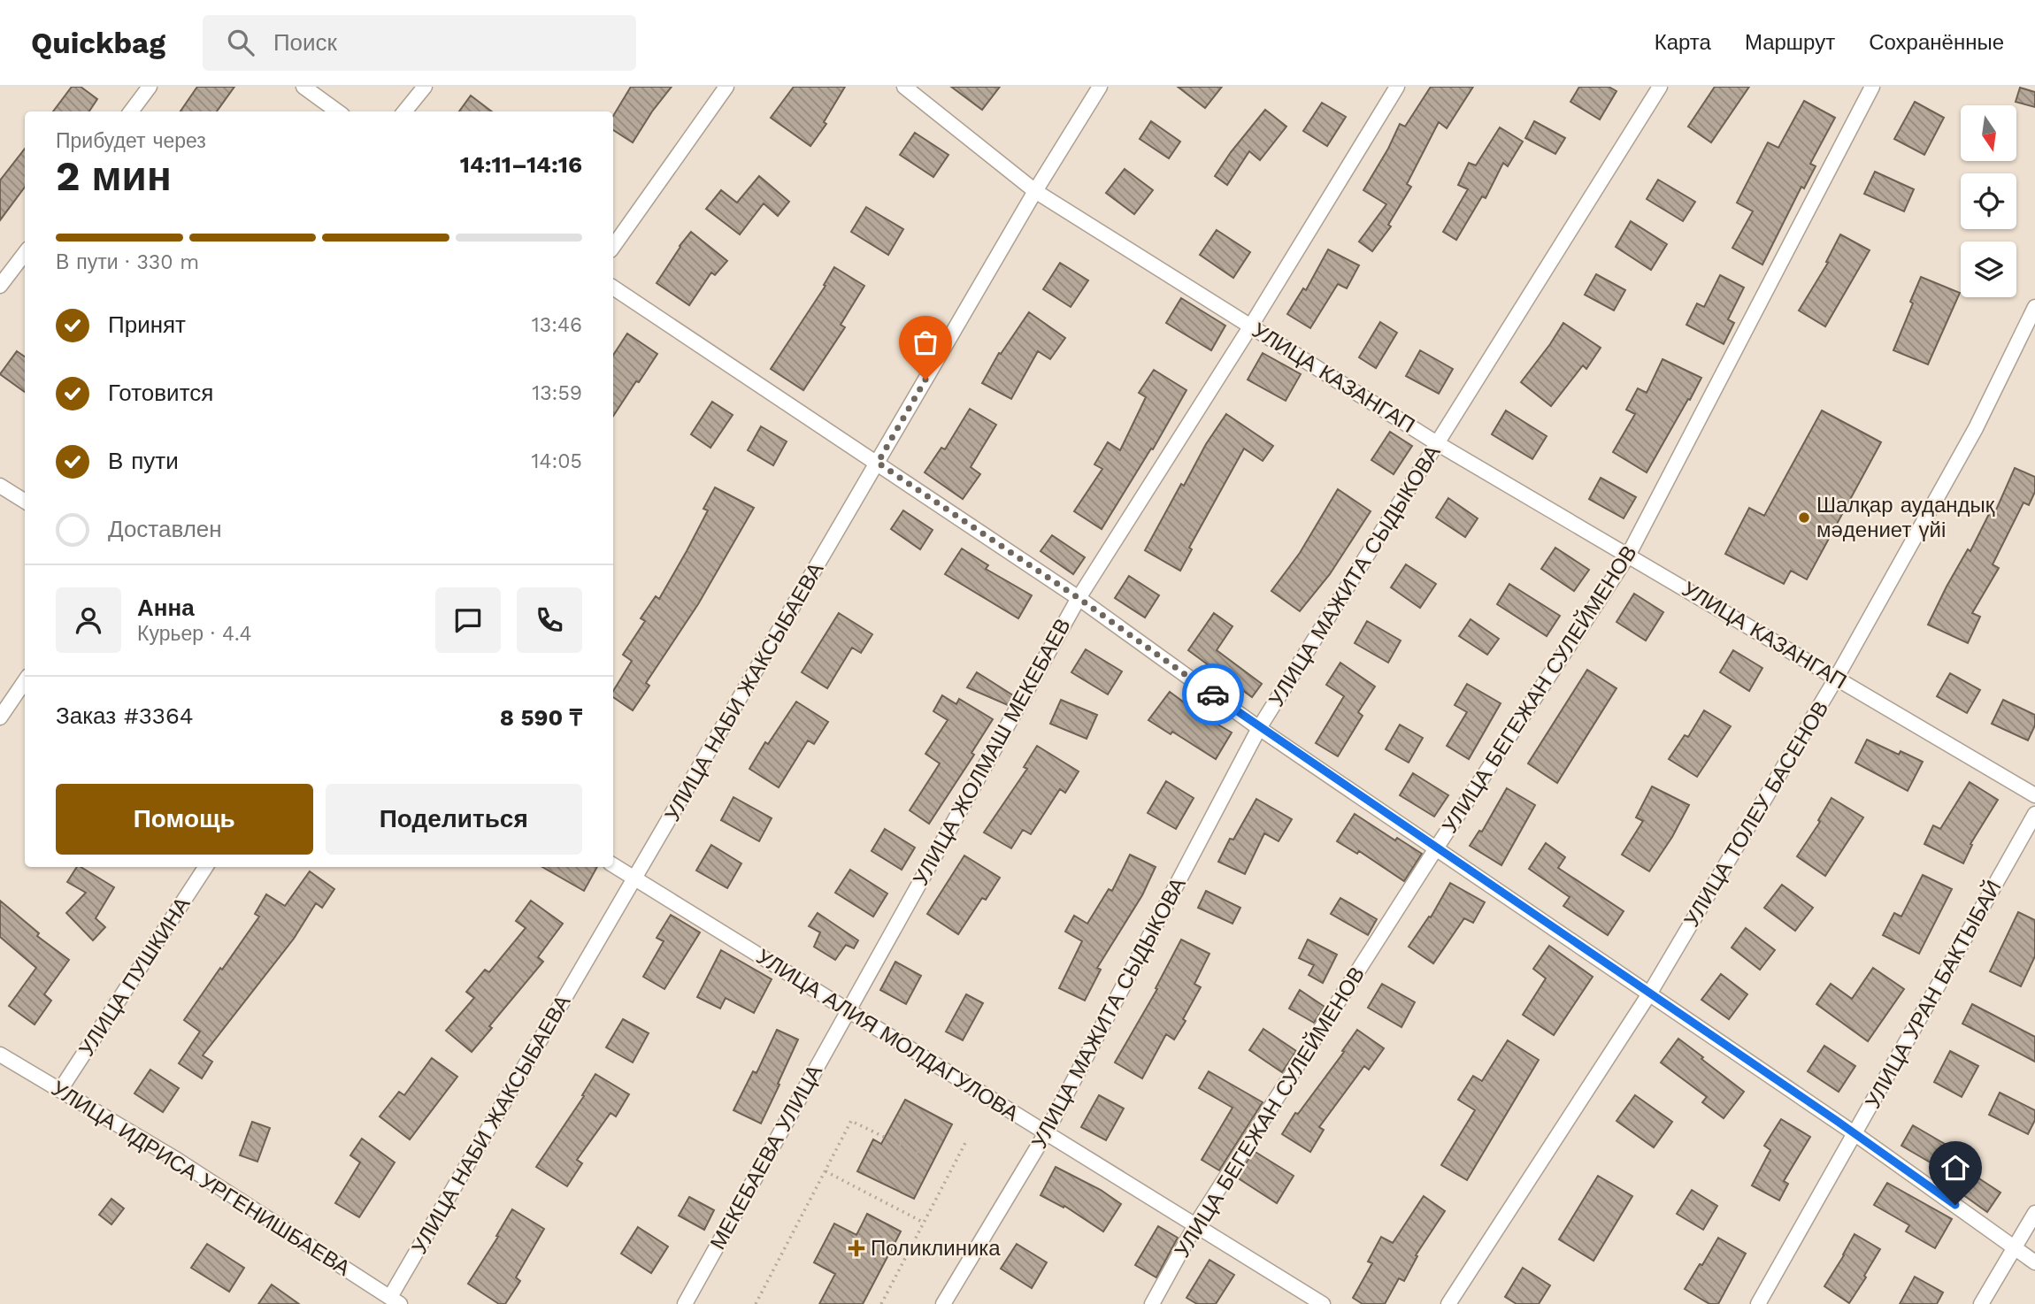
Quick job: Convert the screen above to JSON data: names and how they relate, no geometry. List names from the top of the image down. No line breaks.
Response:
{"streets":{"street":["УЛИЦА КАЗАНГАП","УЛИЦА МАЖИТА СЫДЫКОВА","УЛИЦА БЕГЕЖАН СУЛЕЙМЕНОВ","УЛИЦА НАБИ ЖАКСЫБАЕВА","УЛИЦА ЖОЛМАШ МЕКЕБАЕВ","УЛИЦА ТОЛЕУ БАСЕНОВ","УЛИЦА ПУШКИНА","УЛИЦА УРАН БАКТЫБАЙ","УЛИЦА АЛИЯ МОЛДАГУЛОВА","МЕКЕБАЕВА УЛИЦА","УЛИЦА ИДРИСА УРГЕНИШБАЕВА"]},"crossings":[["УЛИЦА КАЗАНГАП","УЛИЦА МАЖИТА СЫДЫКОВА"],["УЛИЦА КАЗАНГАП","УЛИЦА БЕГЕЖАН СУЛЕЙМЕНОВ"],["УЛИЦА КАЗАНГАП","УЛИЦА НАБИ ЖАКСЫБАЕВА"],["УЛИЦА КАЗАНГАП","УЛИЦА ЖОЛМАШ МЕКЕБАЕВ"],["УЛИЦА КАЗАНГАП","УЛИЦА ТОЛЕУ БАСЕНОВ"],["УЛИЦА МАЖИТА СЫДЫКОВА","УЛИЦА АЛИЯ МОЛДАГУЛОВА"],["УЛИЦА БЕГЕЖАН СУЛЕЙМЕНОВ","УЛИЦА АЛИЯ МОЛДАГУЛОВА"],["УЛИЦА НАБИ ЖАКСЫБАЕВА","УЛИЦА АЛИЯ МОЛДАГУЛОВА"],["УЛИЦА НАБИ ЖАКСЫБАЕВА","УЛИЦА ИДРИСА УРГЕНИШБАЕВА"],["УЛИЦА ЖОЛМАШ МЕКЕБАЕВ","УЛИЦА АЛИЯ МОЛДАГУЛОВА"],["УЛИЦА ЖОЛМАШ МЕКЕБАЕВ","МЕКЕБАЕВА УЛИЦА"],["УЛИЦА ПУШКИНА","УЛИЦА ИДРИСА УРГЕНИШБАЕВА"],["УЛИЦА АЛИЯ МОЛДАГУЛОВА","МЕКЕБАЕВА УЛИЦА"]],"places":{"other":["Шалқар аудандық мәдениет үйі"],"health":["Поликлиника"]},"north":"bottom","page":{"header":"Quickbag","search":"Поиск","nav":["Карта","Маршрут","Сохранённые"],"heading":["2 мин","Прибудет через","14:11–14:16"],"panel":["Анна","Курьер · 4.4","Заказ #3364","8 590 ₸"],"bar":"В пути · 330 m","list":[["Принят","13:46"],["Готовится","13:59"],["В пути","14:05"],"Доставлен"],"buttons":["Помощь","Поделиться"]}}
